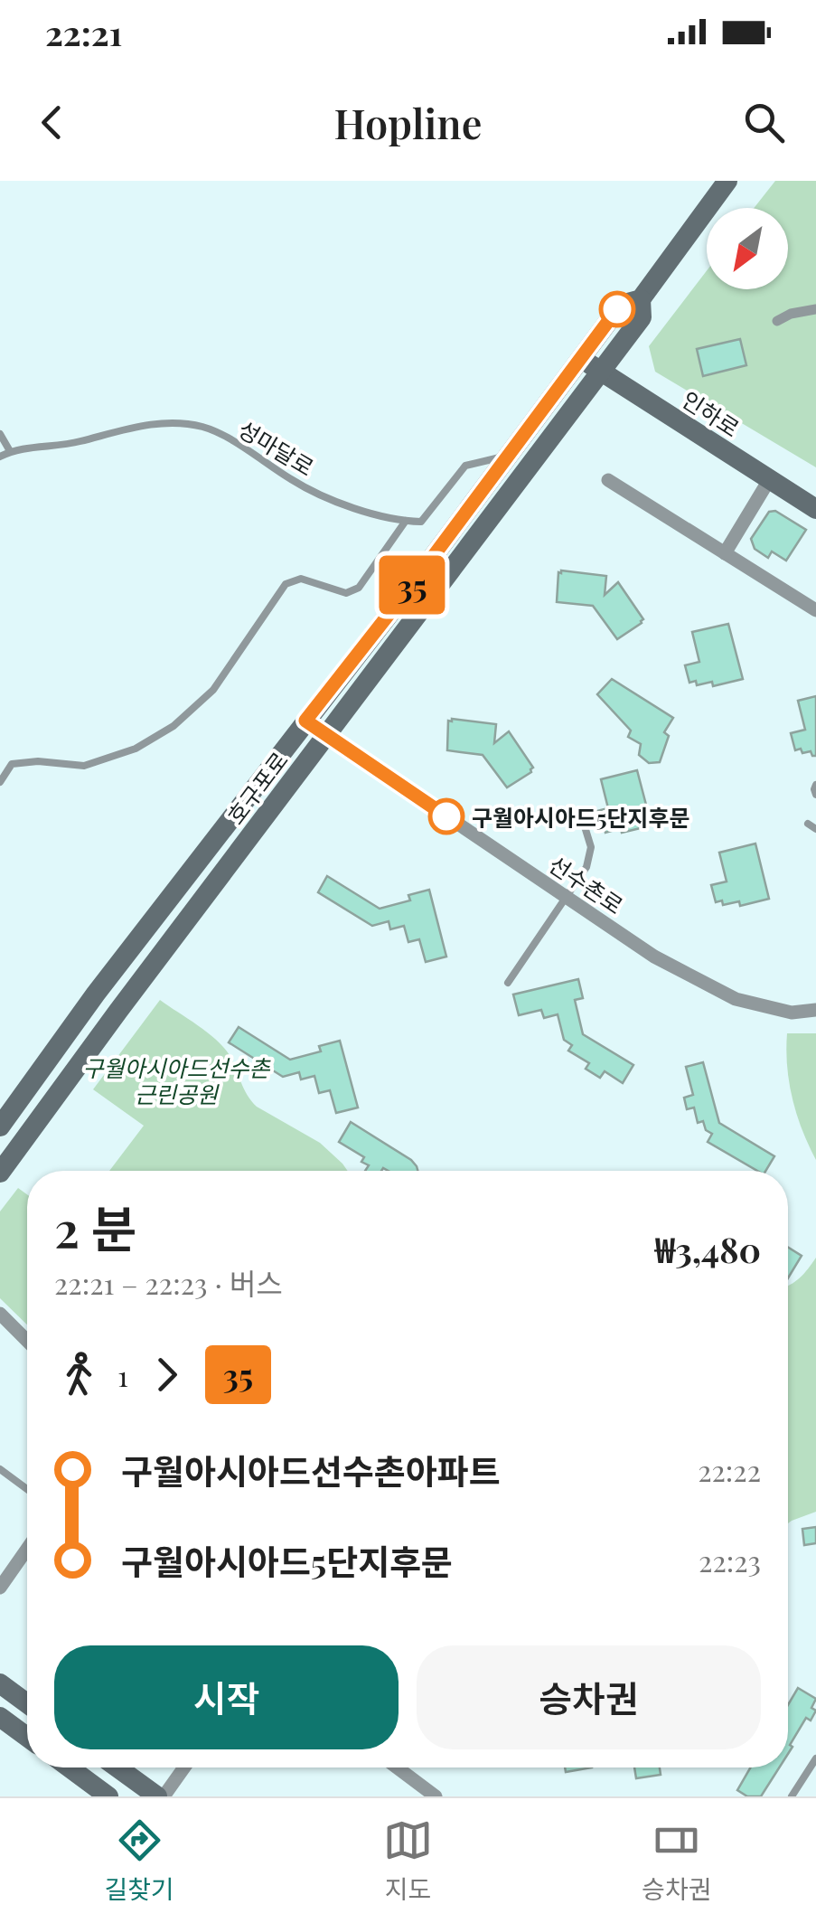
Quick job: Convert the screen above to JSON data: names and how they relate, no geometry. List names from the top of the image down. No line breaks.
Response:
{"streets":{"main road":["인하로","호구포로"],"street":["선수촌로"],"lane":["성마달로"]},"crossings":[["인하로","호구포로"],["호구포로","선수촌로"]],"parks":["구월아시아드선수촌 근린공원"],"places":["구월아시아드5단지후문"],"lines":["bus line 35"],"north":"bottom left","page":{"status":"22:21","header":"Hopline","on_map":"35","heading":["2 분","22:21 – 22:23 · 버스","₩3,480"],"legs":["1","35"],"list":[{"name":"구월아시아드선수촌아파트","value":"22:22"},{"name":"구월아시아드5단지후문","value":"22:23"}],"buttons":["시작","승차권"],"tabs":["길찾기","지도","승차권"]}}
